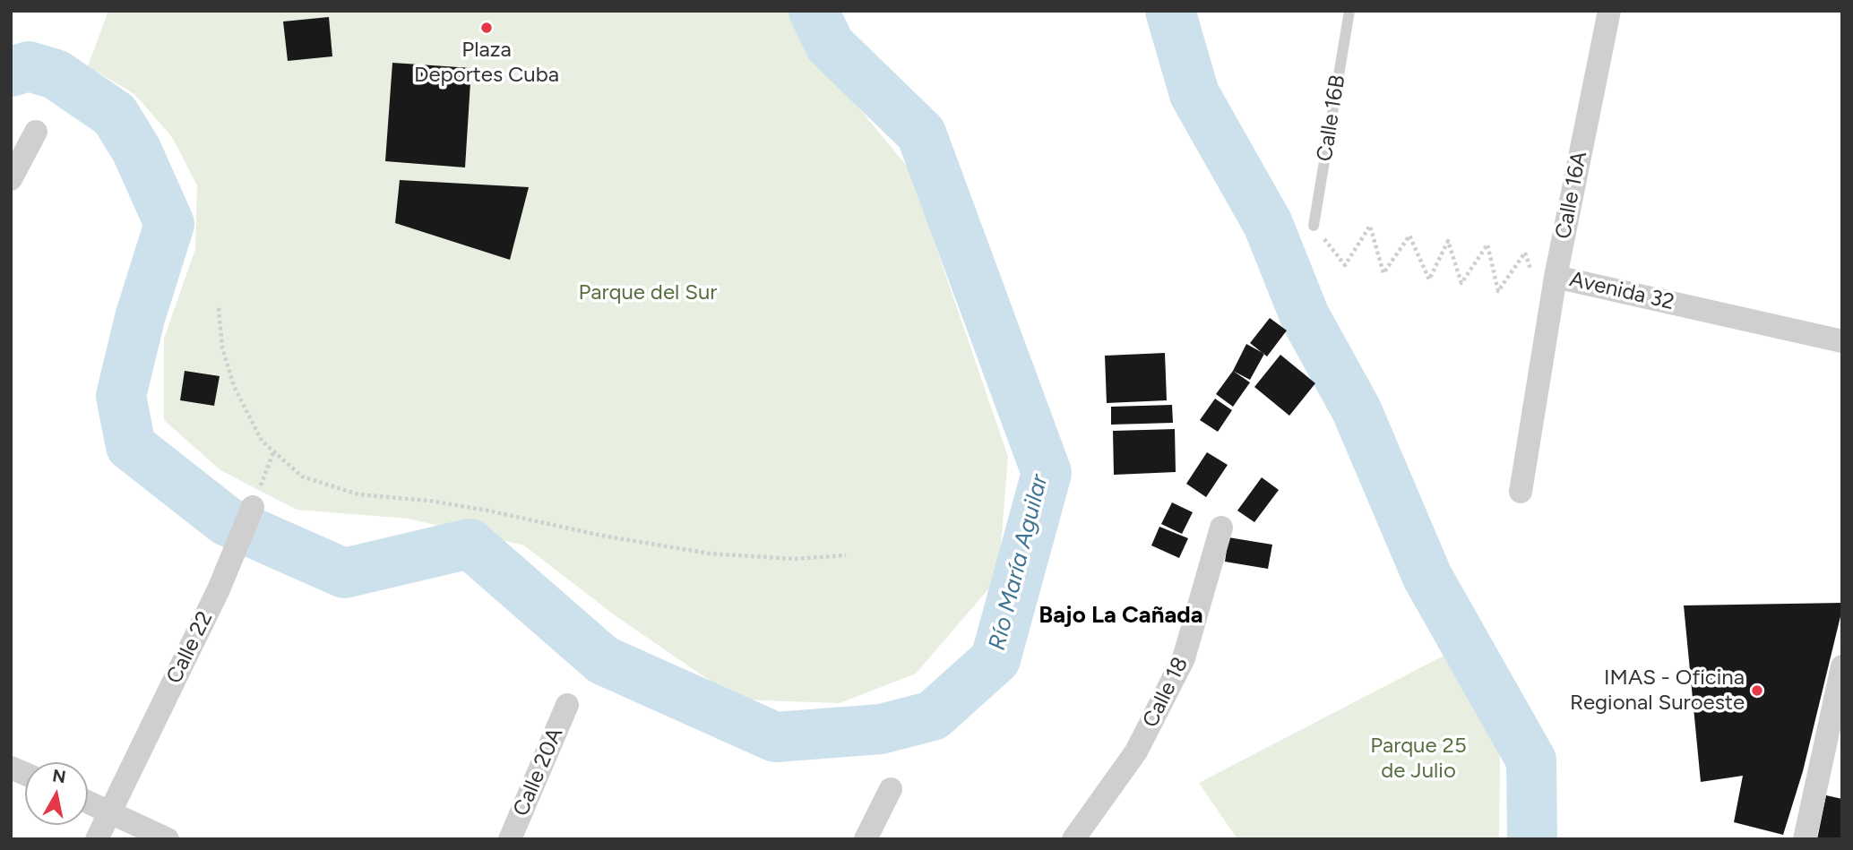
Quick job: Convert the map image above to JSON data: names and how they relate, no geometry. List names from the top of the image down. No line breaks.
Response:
{"streets":{"street":["Calle 16A","Avenida 32","Calle 22","Calle 18","Calle 20A"],"lane":["Calle 16B"]},"crossings":[["Calle 16A","Avenida 32"]],"districts":["Bajo La Cañada"],"water":["Río María Aguilar"],"parks":["Parque del Sur","Parque 25 de Julio"],"places":["Plaza Deportes Cuba","IMAS - Oficina Regional Suroeste"],"north":"top"}
